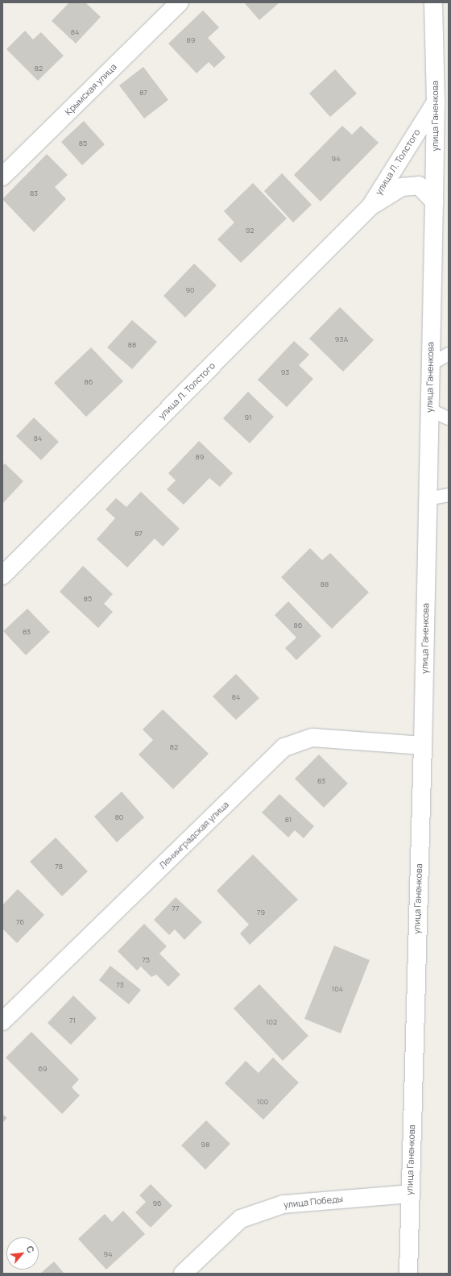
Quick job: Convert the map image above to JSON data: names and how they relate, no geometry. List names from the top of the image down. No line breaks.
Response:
{"streets":{"street":["Крымская улица","улица Ганенкова","улица Л. Толстого","Ленинградская улица","улица Победы"]},"crossings":[["улица Ганенкова","улица Л. Толстого"],["улица Ганенкова","Ленинградская улица"],["улица Ганенкова","улица Победы"]],"house_numbers":["84","89","82","87","85","94","83","92","90","93А","88","93","86","91","84","89","87","88","85","86","83","84","82","83","80","81","78","77","79","76","75","73","104","71","102","69","100","98","96","94"],"north":"top right"}
